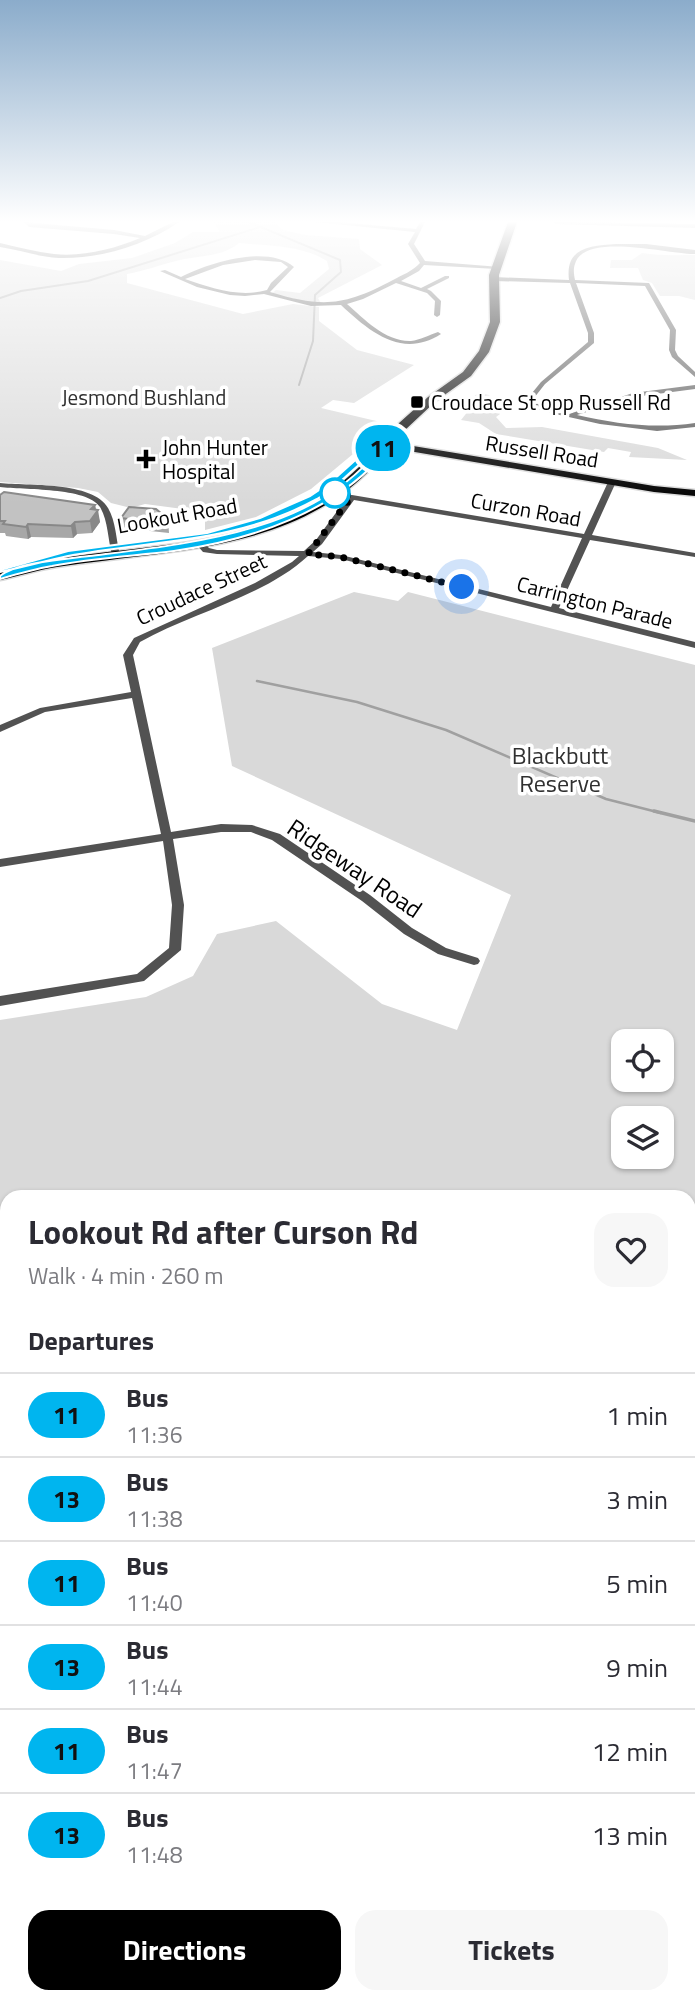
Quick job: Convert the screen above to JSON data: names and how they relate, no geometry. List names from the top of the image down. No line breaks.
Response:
{"streets":{"highway":["Lookout Road"],"main road":["Russell Road"],"street":["Curzon Road","Croudace Street","Carrington Parade","Ridgeway Road"]},"crossings":[["Russell Road","Lookout Road"],["Curzon Road","Croudace Street"],["Lookout Road","Carrington Parade"],["Croudace Street","Carrington Parade"],["Croudace Street","Ridgeway Road"]],"parks":["Jesmond Bushland","Blackbutt Reserve"],"places":{"transit":["Croudace St opp Russell Rd"],"health":["John Hunter Hospital"]},"lines":["bus line 11"],"page":{"on_map":"11","heading":[["Lookout Rd after Curson Rd","Walk · 4 min · 260 m"],"Departures"],"list":[{"mark":"11","name":"Bus","note":"11:36","value":"1 min"},{"mark":"13","name":"Bus","note":"11:38","value":"3 min"},{"mark":"11","name":"Bus","note":"11:40","value":"5 min"},{"mark":"13","name":"Bus","note":"11:44","value":"9 min"},{"mark":"11","name":"Bus","note":"11:47","value":"12 min"},{"mark":"13","name":"Bus","note":"11:48","value":"13 min"}],"buttons":["Directions","Tickets"]}}
